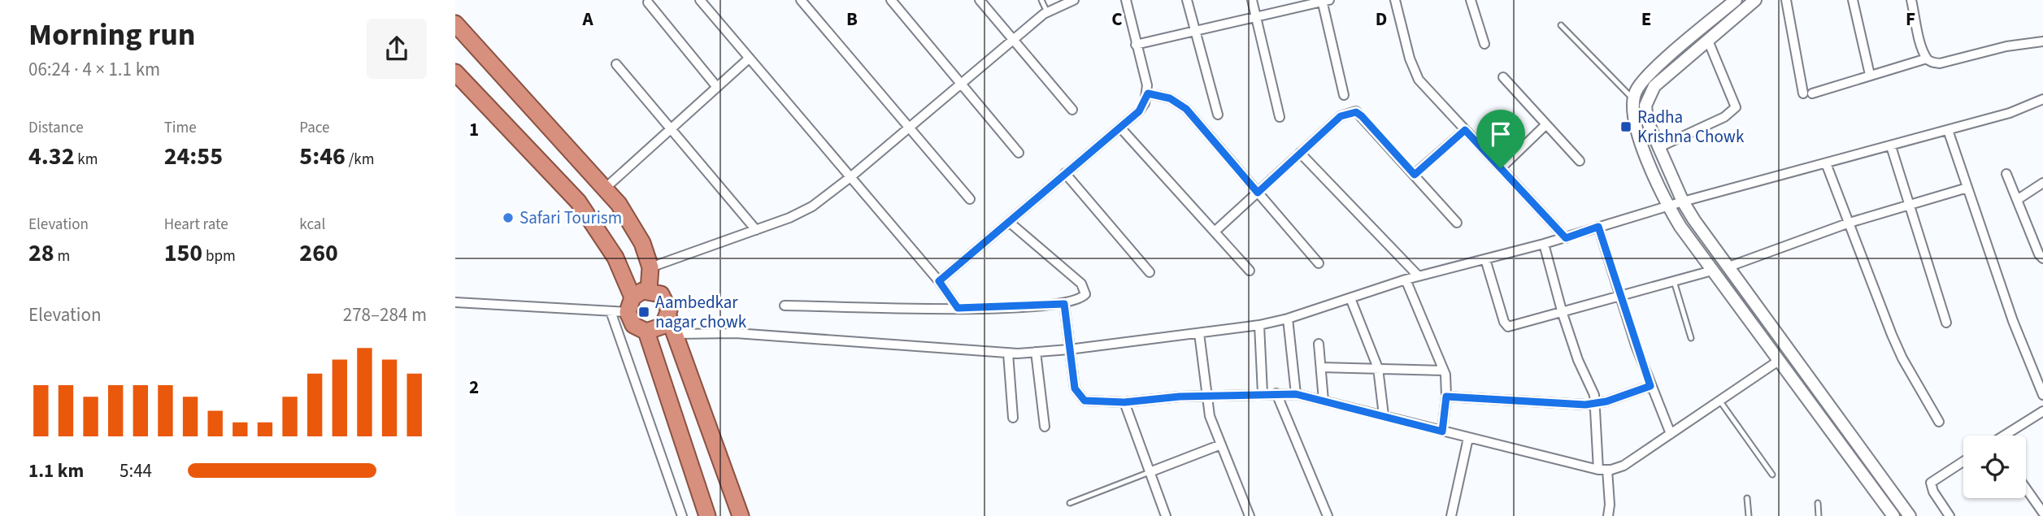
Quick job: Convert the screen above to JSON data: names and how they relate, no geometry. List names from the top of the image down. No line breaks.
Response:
{"places":{"transit":["Radha Krishna Chowk","Aambedkar nagar chowk"],"other":["Safari Tourism"]},"page":{"heading":["Morning run","06:24 · 4 × 1.1 km"],"stats":[["Distance","4.32 km"],["Time","24:55"],["Pace","5:46 /km"],["Elevation","28 m"],["Heart rate","150 bpm"],["kcal","260"]],"chart":["Elevation","278–284 m"],"list":[{"name":"1.1 km","note":"5:44"}]},"grid":{"columns":["A","B","C","D","E","F"],"rows":["1","2"]}}
